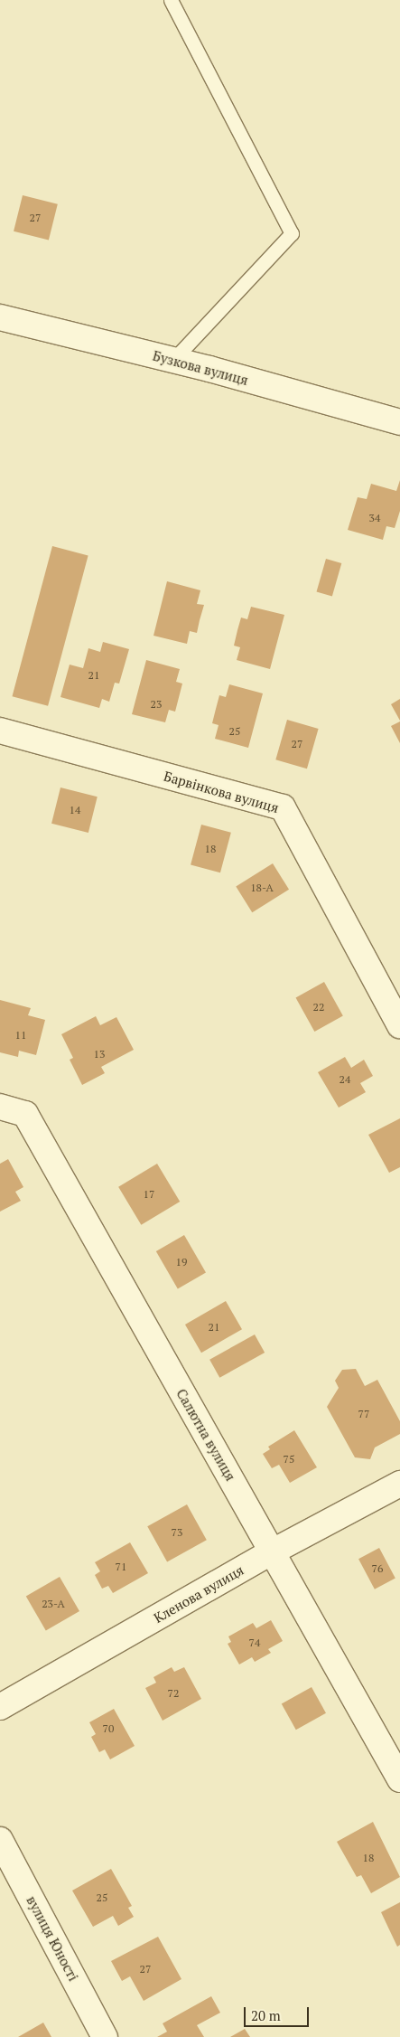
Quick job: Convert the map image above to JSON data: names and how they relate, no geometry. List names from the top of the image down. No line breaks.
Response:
{"streets":{"street":["Бузкова вулиця","Барвінкова вулиця","Салютна вулиця","Кленова вулиця","вулиця Юності"]},"crossings":[["Салютна вулиця","Кленова вулиця"]],"house_numbers":["27","34","21","23","25","27","14","18","18-А","22","11","13","24","17","19","21","77","75","73","71","76","23-А","74","72","70","18","25","27"],"scale_bar":"20 m"}
